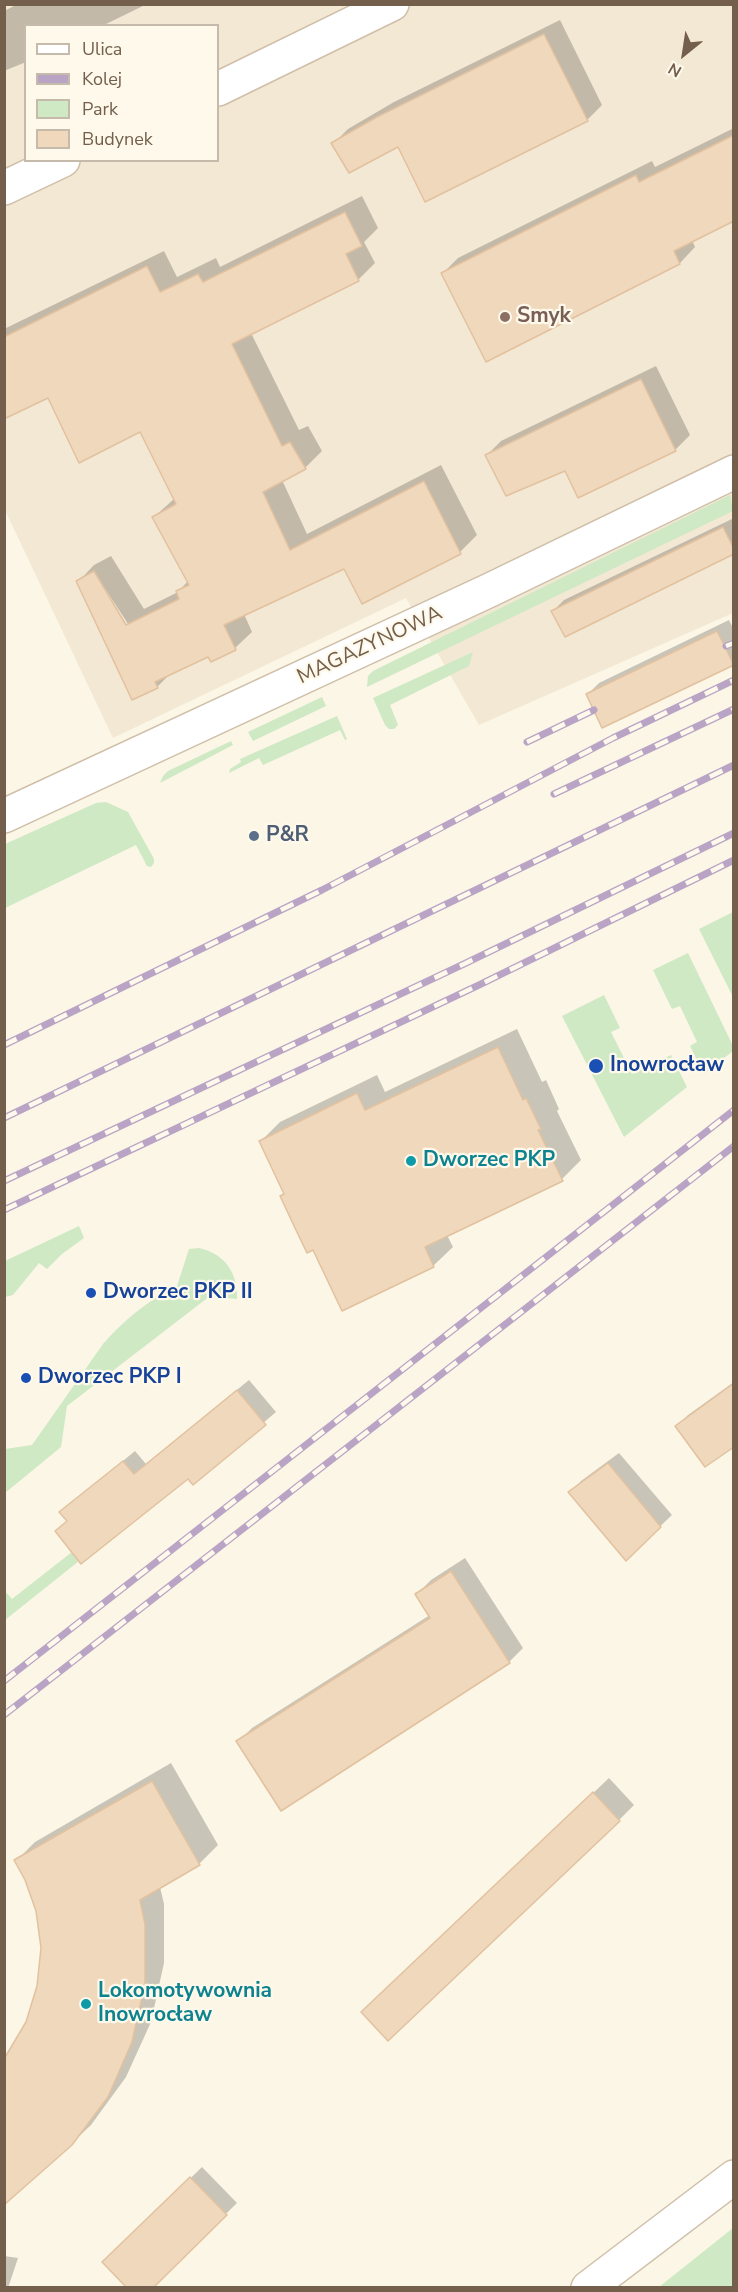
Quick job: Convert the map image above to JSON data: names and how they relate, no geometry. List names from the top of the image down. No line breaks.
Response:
{"streets":{"street":["MAGAZYNOWA"]},"places":["Smyk","P&R","Inowrocław","Dworzec PKP","Dworzec PKP II","Dworzec PKP I","Lokomotywownia Inowrocław"],"legend":["Ulica","Kolej","Park","Budynek"],"north":"bottom left"}
